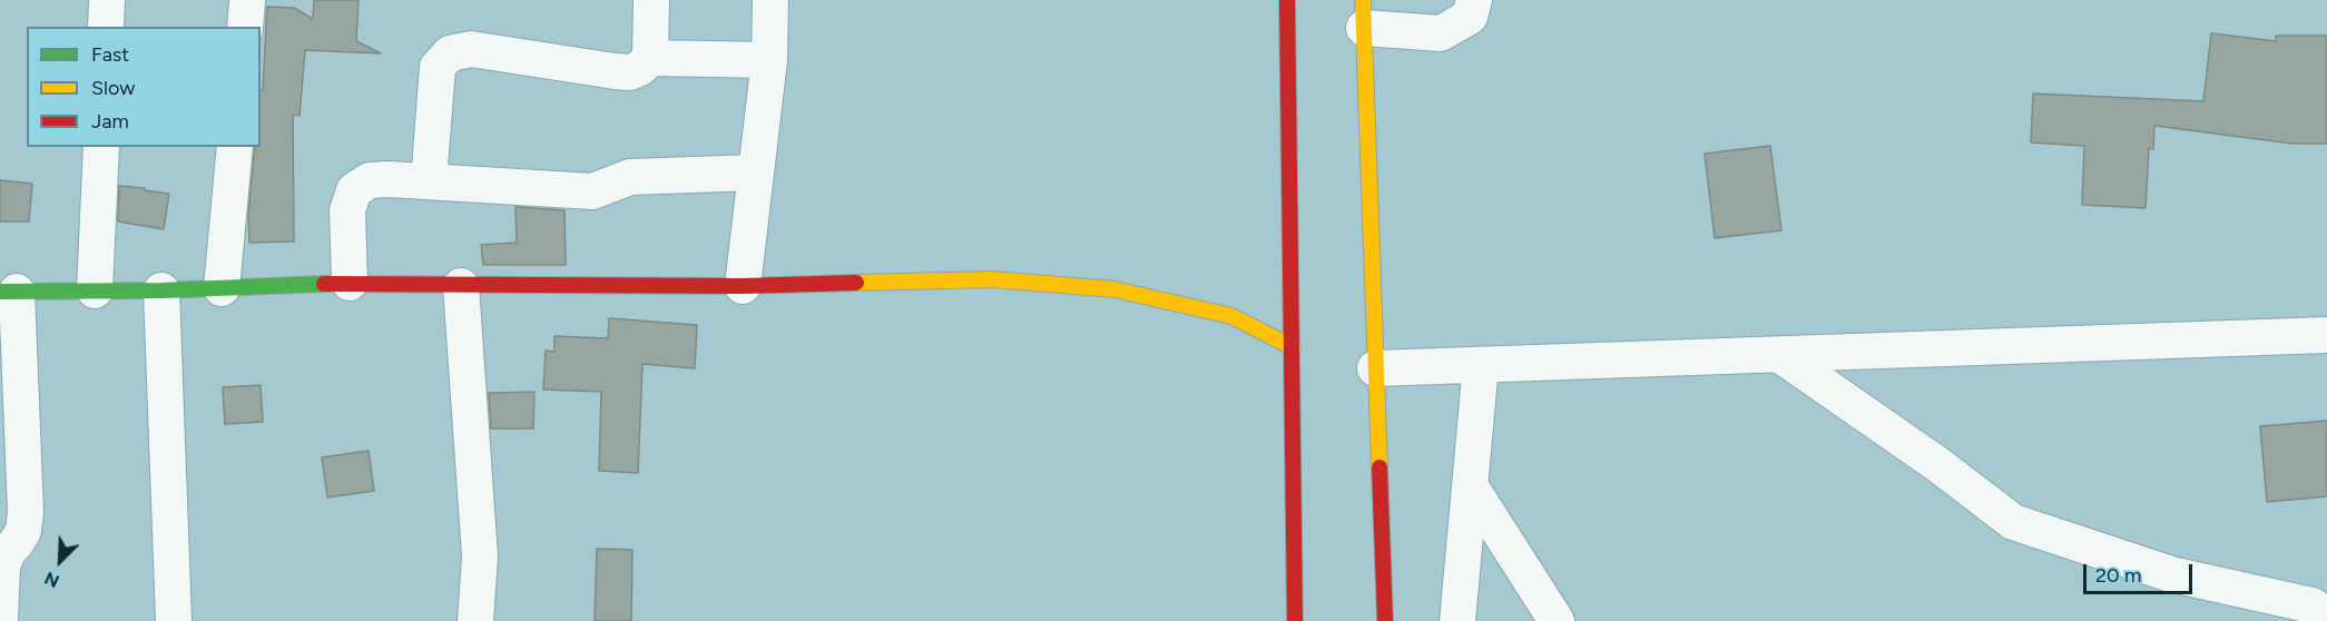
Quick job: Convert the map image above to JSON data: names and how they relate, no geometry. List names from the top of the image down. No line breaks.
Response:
{"legend":["Fast","Slow","Jam"],"scale_bar":"20 m","north":"bottom left"}
